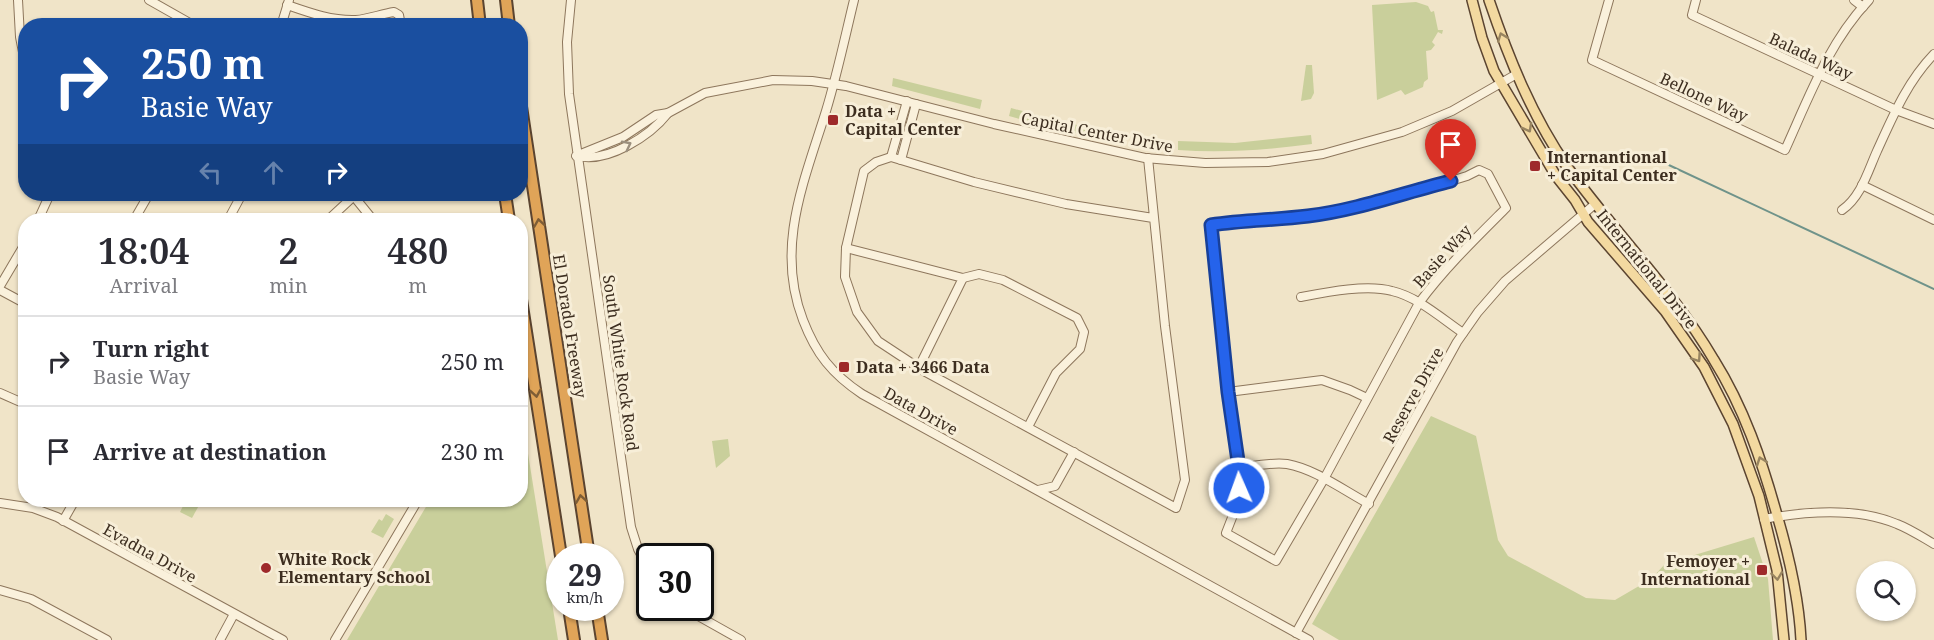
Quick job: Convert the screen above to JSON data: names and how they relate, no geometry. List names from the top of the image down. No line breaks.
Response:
{"streets":{"highway":["El Dorado Freeway"],"main road":["International Drive"],"street":["Balada Way","Bellone Way","Capital Center Drive","Basie Way","South White Rock Road","Reserve Drive","Data Drive","Evadna Drive"]},"crossings":[["Balada Way","Bellone Way"],["Capital Center Drive","International Drive"],["Capital Center Drive","South White Rock Road"],["Capital Center Drive","Data Drive"],["International Drive","Reserve Drive"],["Reserve Drive","Data Drive"]],"places":{"transit":["Data + Capital Center","Internantional + Capital Center","Data + 3466 Data","Femoyer + International"],"other":["White Rock Elementary School"]},"page":{"turn":["250 m","Basie Way"],"eta":["18:04","Arrival","2","min","480","m"],"list":[{"name":"Turn right","note":"Basie Way","value":"250 m"},{"name":"Arrive at destination","value":"230 m"}],"speed":"29 km/h","limit":"30"}}
